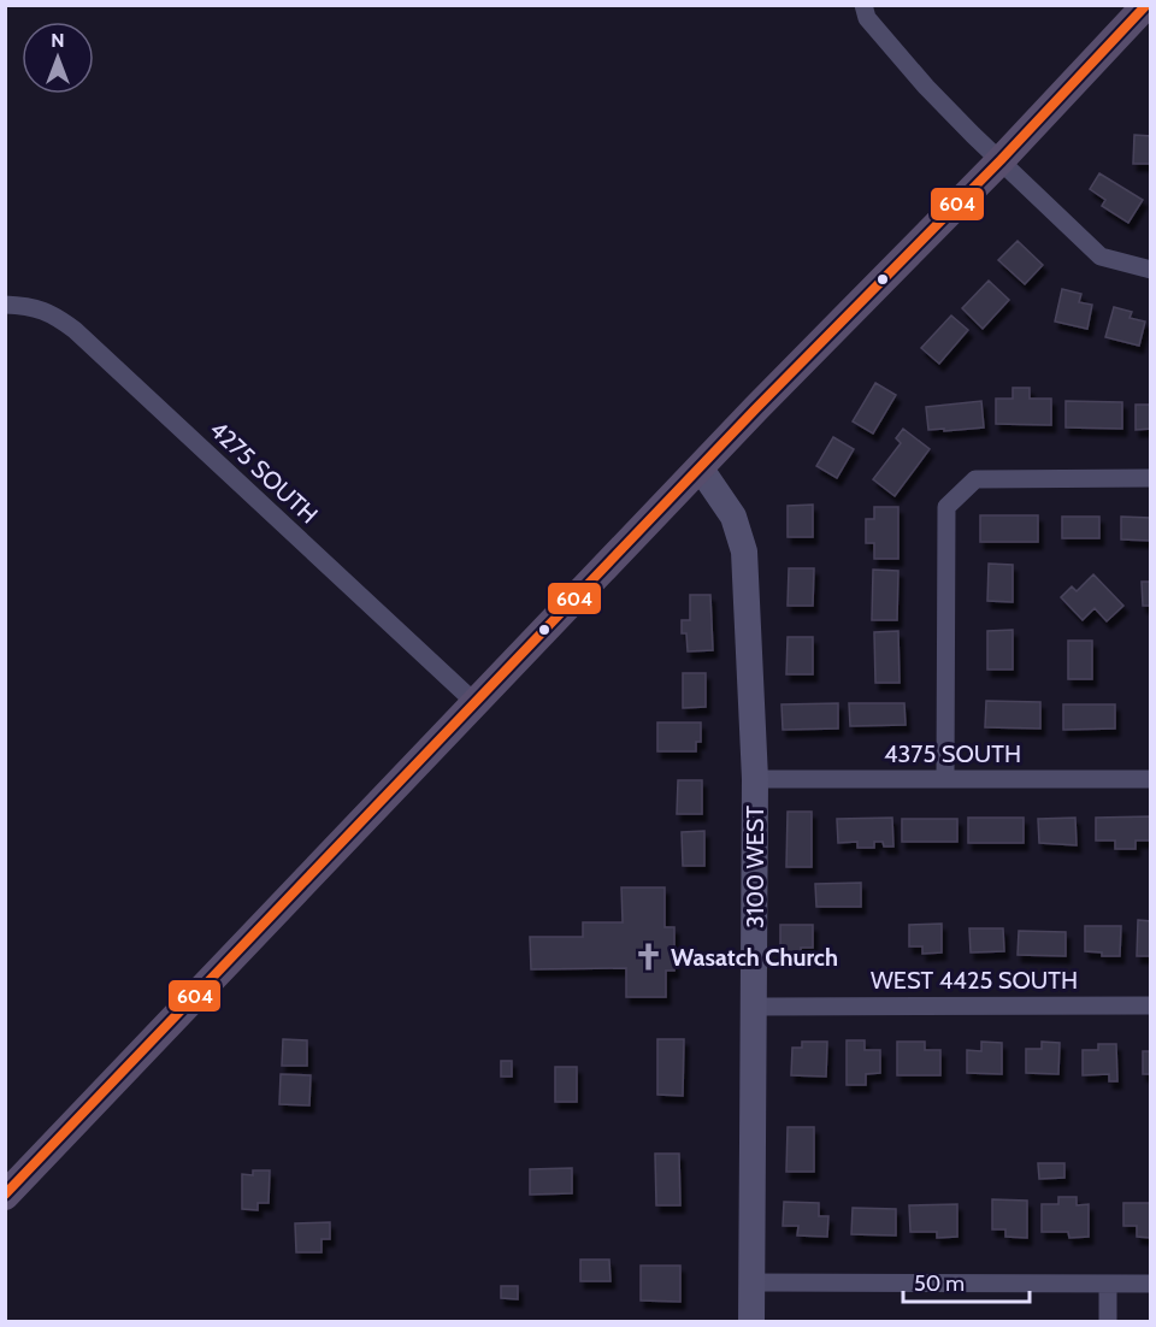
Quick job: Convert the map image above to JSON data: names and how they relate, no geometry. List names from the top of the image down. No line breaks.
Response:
{"streets":{"street":["4275 SOUTH","4375 SOUTH","3100 WEST","WEST 4425 SOUTH"]},"crossings":[["4375 SOUTH","3100 WEST"],["3100 WEST","WEST 4425 SOUTH"]],"places":{"church":["Wasatch Church"]},"lines":["transit line 604"],"scale_bar":"50 m","north":"top"}
